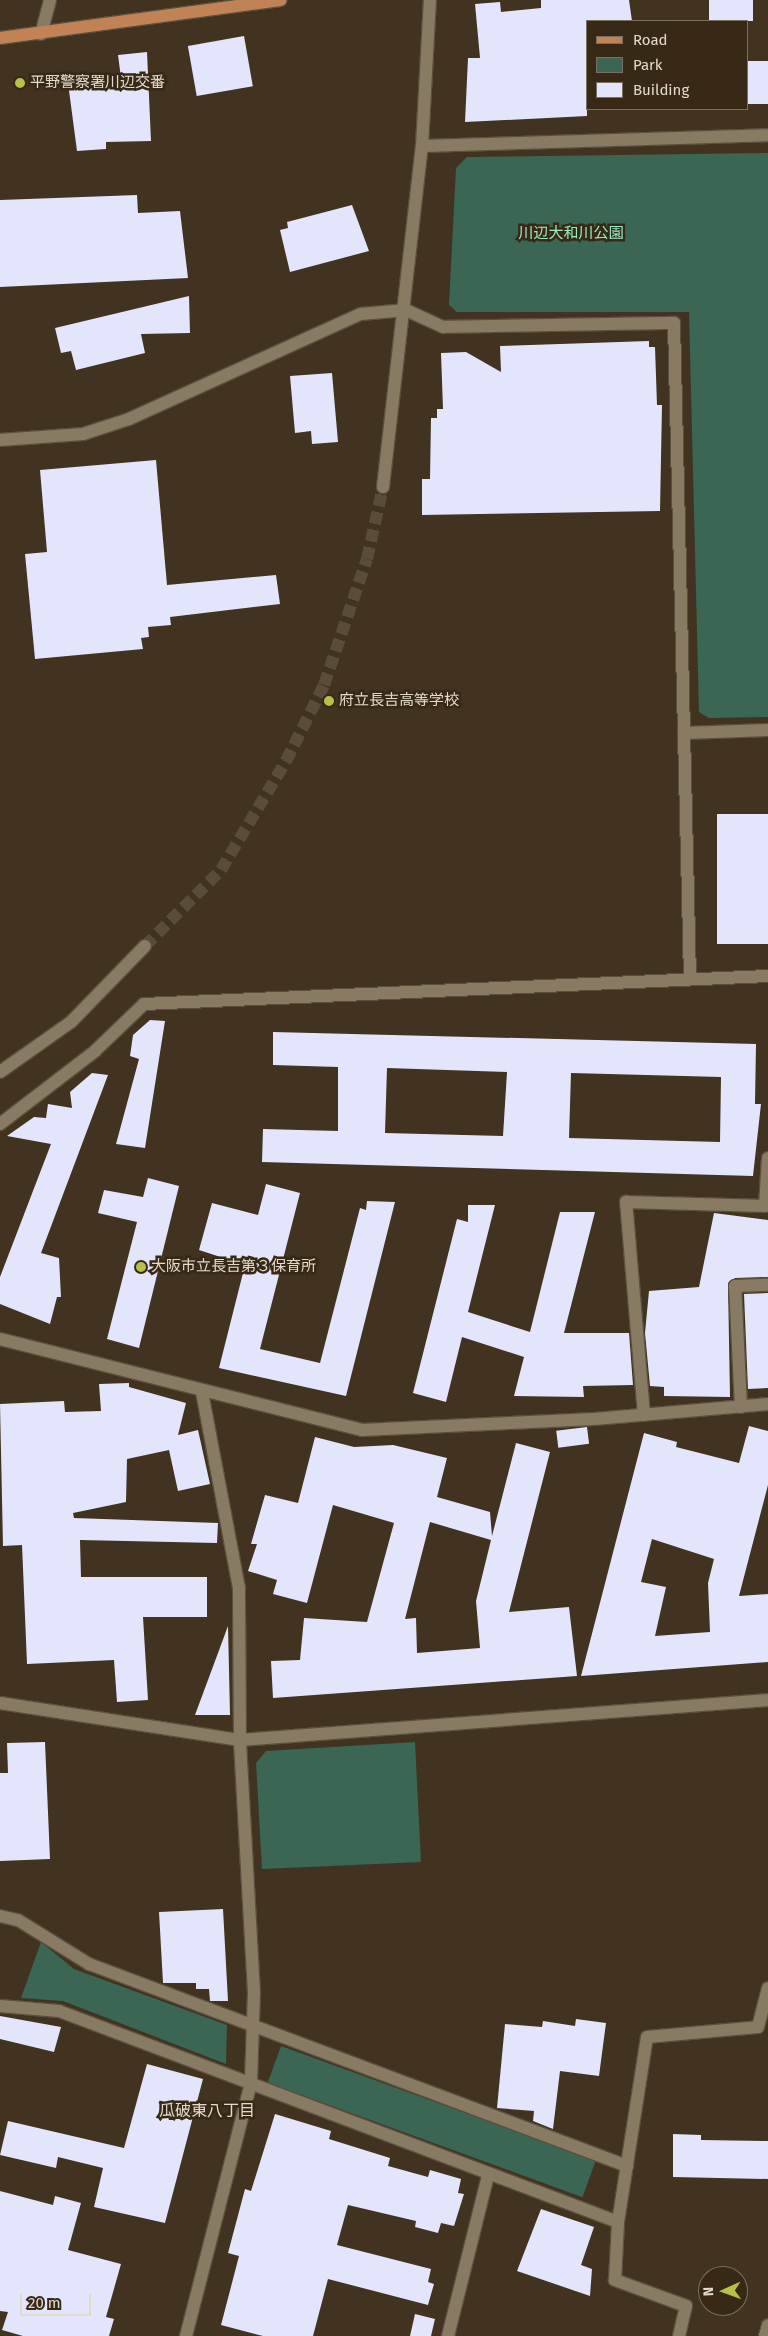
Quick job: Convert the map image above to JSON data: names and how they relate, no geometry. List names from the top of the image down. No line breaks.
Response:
{"districts":["瓜破東八丁目"],"parks":["川辺大和川公園"],"places":["平野警察署川辺交番","府立長吉高等学校","大阪市立長吉第３保育所"],"legend":["Road","Park","Building"],"scale_bar":"20 m","north":"left"}
